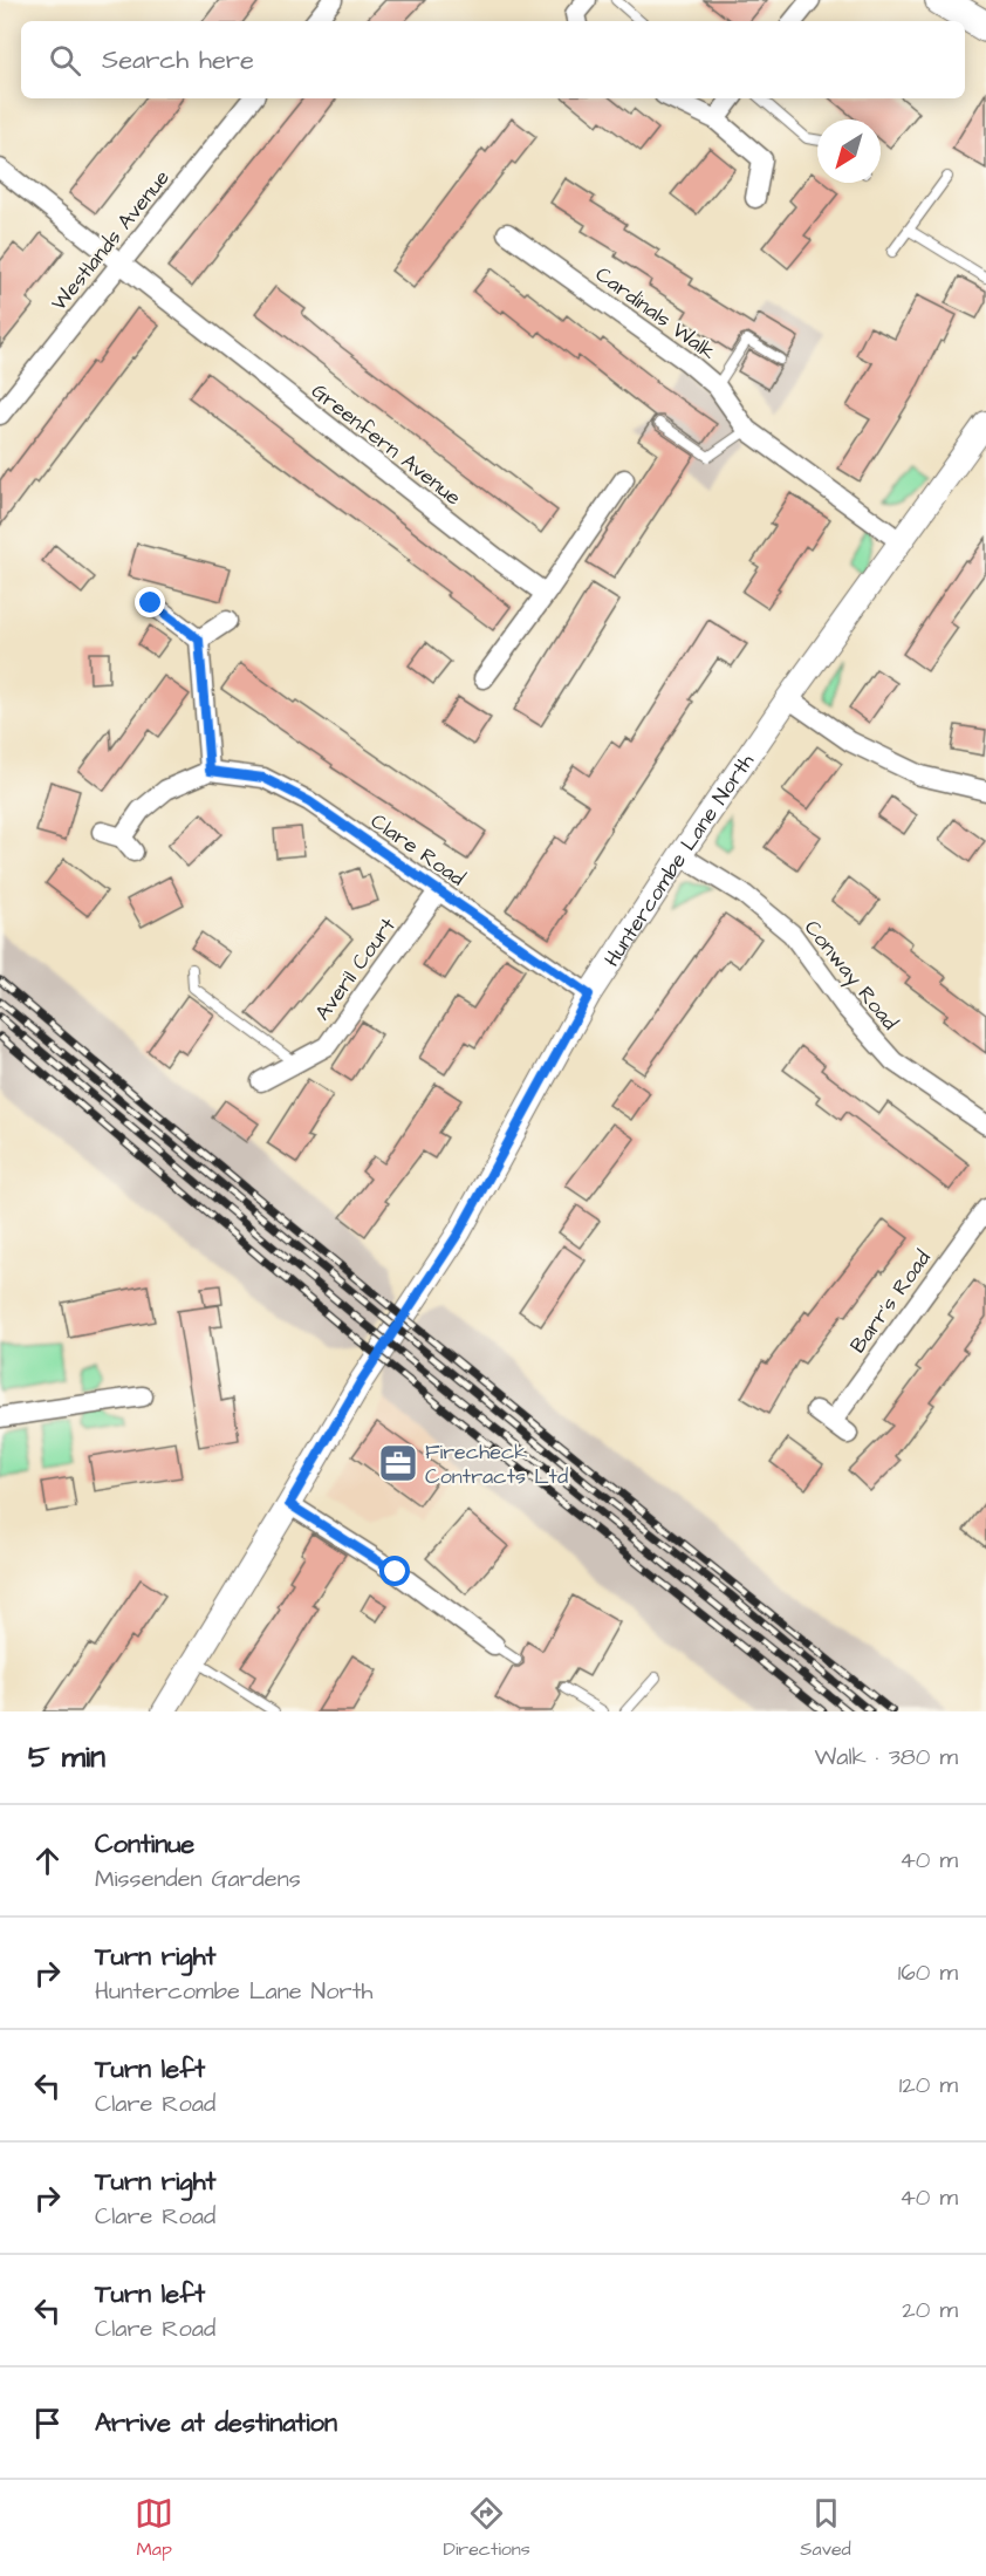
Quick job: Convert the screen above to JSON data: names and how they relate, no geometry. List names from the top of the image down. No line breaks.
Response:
{"streets":{"street":["Westlands Avenue","Cardinals Walk","Greenfern Avenue","Clare Road","Huntercombe Lane North","Averil Court","Conway Road","Barr's Road"]},"crossings":[["Westlands Avenue","Greenfern Avenue"],["Cardinals Walk","Huntercombe Lane North"],["Clare Road","Huntercombe Lane North"],["Clare Road","Averil Court"],["Huntercombe Lane North","Conway Road"]],"places":{"office":["Firecheck Contracts Ltd"]},"north":"bottom left","page":{"search":"Search here","heading":["5 min","Walk · 380 m"],"list":[["Continue","Missenden Gardens","40 m"],["Turn right","Huntercombe Lane North","160 m"],["Turn left","Clare Road","120 m"],["Turn right","Clare Road","40 m"],["Turn left","Clare Road","20 m"],"Arrive at destination"],"nav":["Map","Directions","Saved"]}}
